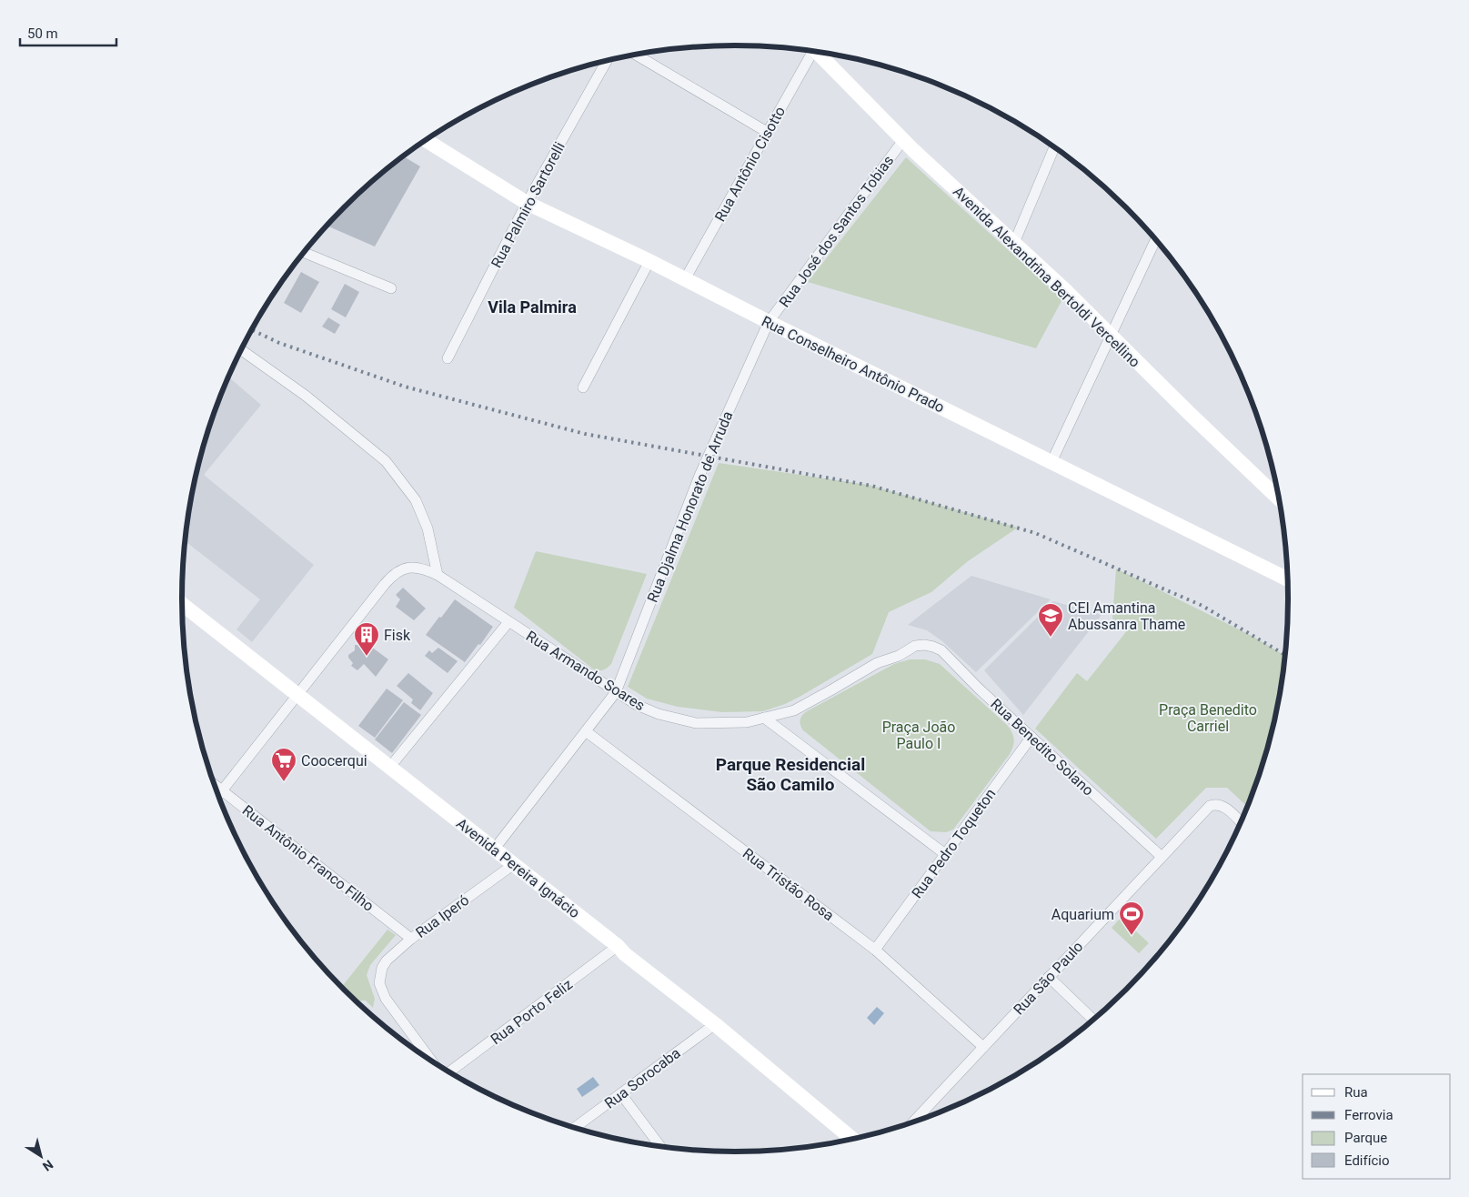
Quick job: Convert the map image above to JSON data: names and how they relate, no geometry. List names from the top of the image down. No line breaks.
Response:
{"streets":{"main road":["Avenida Alexandrina Bertoldi Vercellino","Rua Conselheiro Antônio Prado","Avenida Pereira Ignácio"],"street":["Rua Antônio Cisotto","Rua Palmiro Sartorelli","Rua José dos Santos Tobias","Rua Djalma Honorato de Arruda","Rua Armando Soares","Rua Benedito Solano","Rua Pedro Toqueton","Rua Antônio Franco Filho","Rua Tristão Rosa","Rua Iperó","Rua São Paulo","Rua Porto Feliz","Rua Sorocaba"]},"crossings":[["Rua Antônio Cisotto","Rua Conselheiro Antônio Prado"],["Rua Palmiro Sartorelli","Rua Conselheiro Antônio Prado"],["Rua José dos Santos Tobias","Avenida Alexandrina Bertoldi Vercellino"],["Rua José dos Santos Tobias","Rua Conselheiro Antônio Prado"],["Rua José dos Santos Tobias","Rua Djalma Honorato de Arruda"],["Rua Conselheiro Antônio Prado","Rua Djalma Honorato de Arruda"],["Rua Djalma Honorato de Arruda","Rua Armando Soares"],["Rua Djalma Honorato de Arruda","Avenida Pereira Ignácio"],["Rua Djalma Honorato de Arruda","Rua Tristão Rosa"],["Rua Armando Soares","Rua Benedito Solano"],["Rua Armando Soares","Avenida Pereira Ignácio"],["Rua Benedito Solano","Rua Pedro Toqueton"],["Rua Benedito Solano","Rua São Paulo"],["Rua Pedro Toqueton","Rua Tristão Rosa"],["Rua Antônio Franco Filho","Rua Iperó"],["Avenida Pereira Ignácio","Rua Iperó"],["Avenida Pereira Ignácio","Rua Porto Feliz"],["Avenida Pereira Ignácio","Rua Sorocaba"],["Rua Tristão Rosa","Rua São Paulo"]],"districts":["Vila Palmira","Parque Residencial São Camilo"],"parks":["Praça Benedito Carriel","Praça João Paulo I"],"places":{"school or university":["CEI Amantina Abussanra Thame"],"building":["Fisk"],"supermarket":["Coocerqui"],"sports":["Aquarium"]},"legend":["Rua","Ferrovia","Parque","Edifício"],"scale_bar":"50 m","north":"bottom right"}
